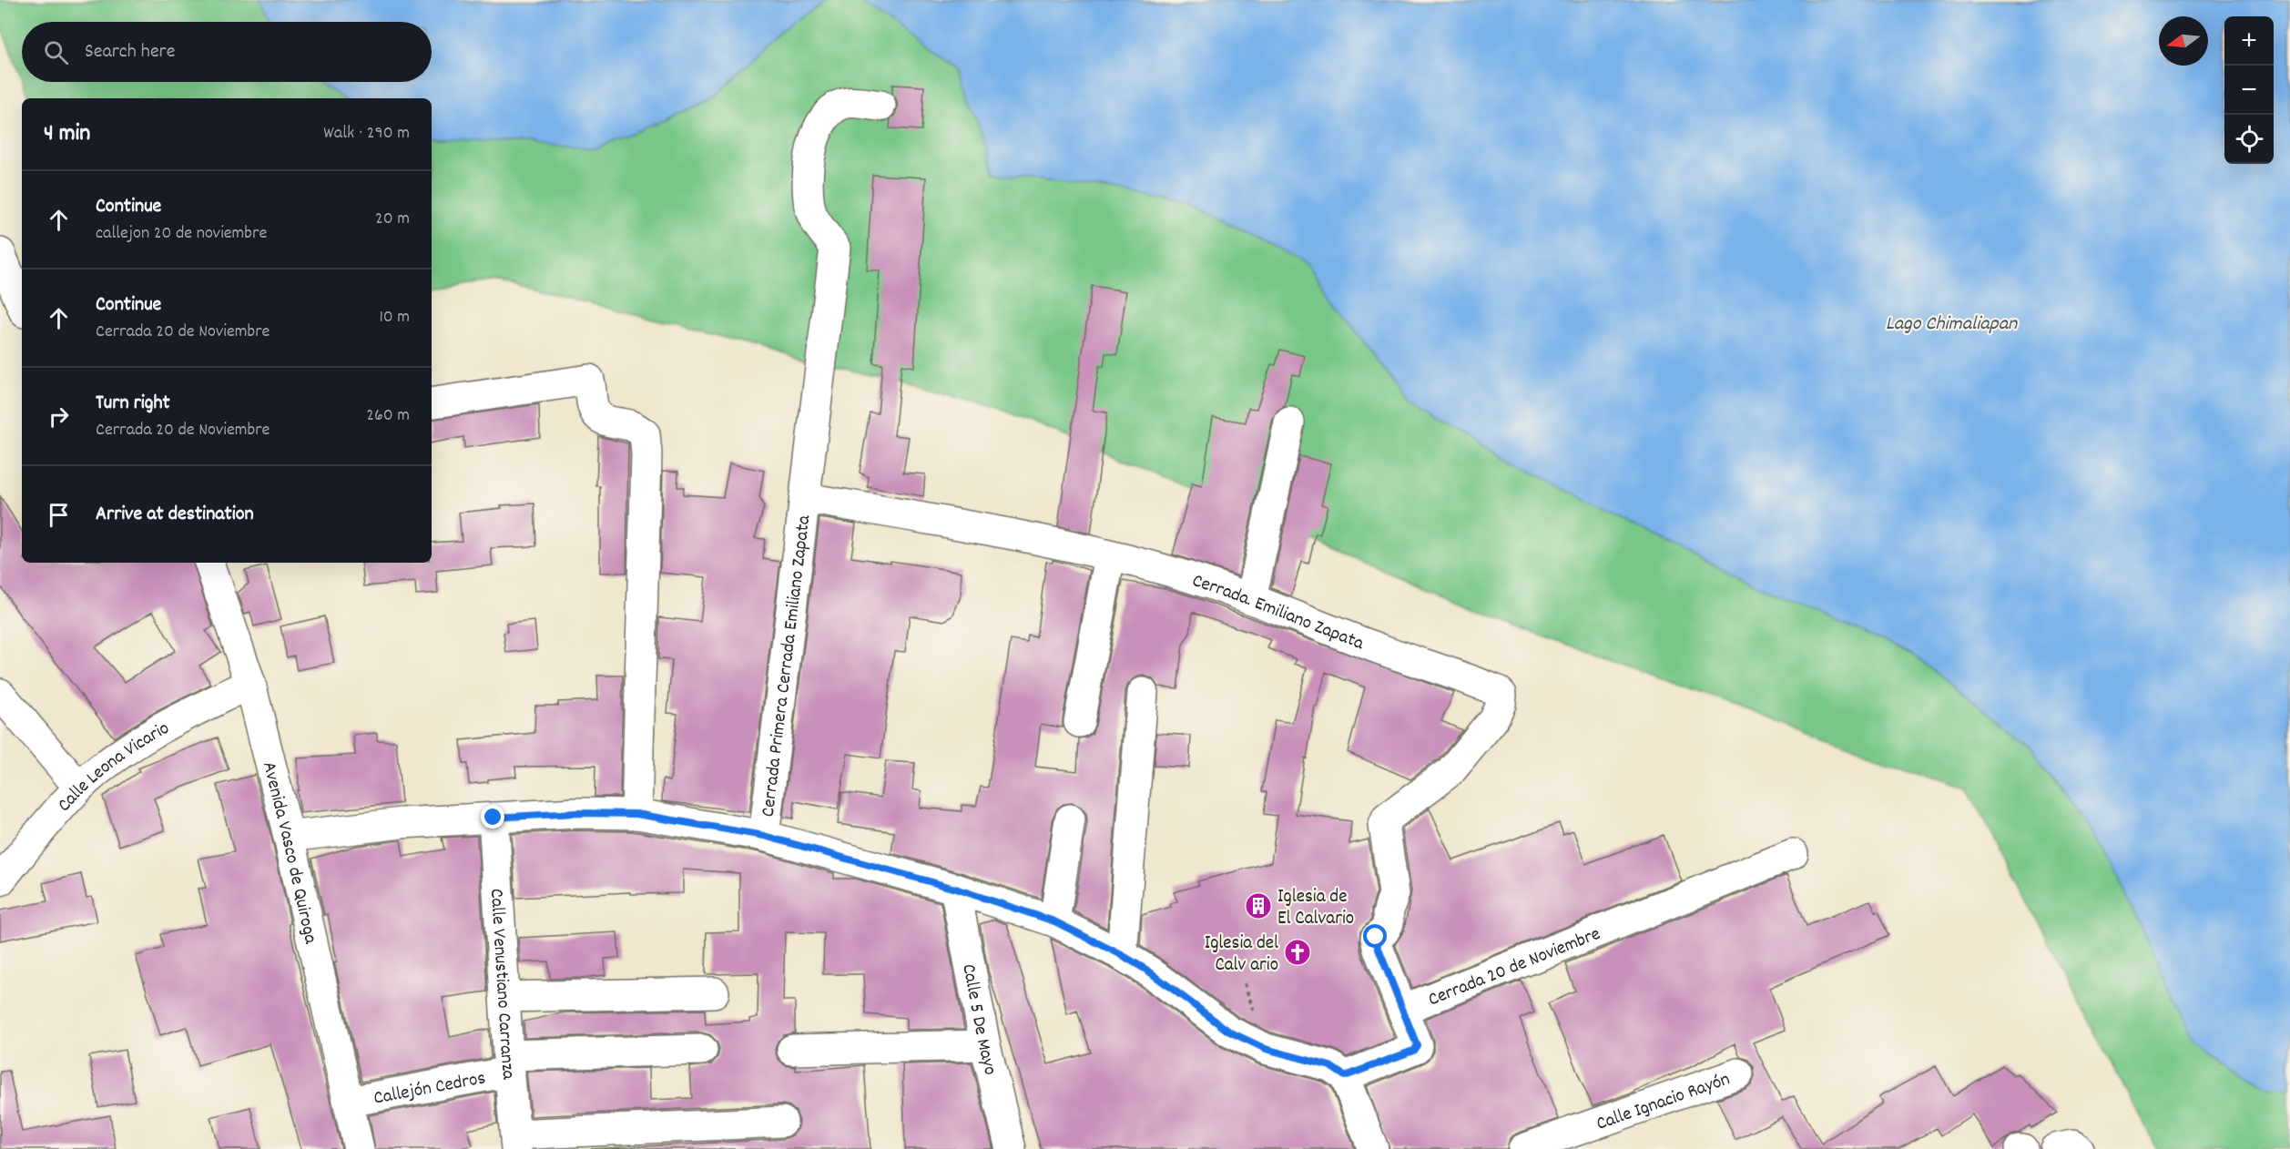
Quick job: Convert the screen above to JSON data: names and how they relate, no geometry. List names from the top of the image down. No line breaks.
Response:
{"streets":{"street":["Cerrada. Emiliano Zapata","Cerrada Primera Cerrada Emiliano Zapata","Calle Leona Vicario","Avenida Vasco de Quiroga","Cerrada 20 de Noviembre","Calle Venustiano Carranza","Calle 5 De Mayo","Callejón Cedros","Calle Ignacio Rayón"]},"crossings":[["Cerrada. Emiliano Zapata","Cerrada Primera Cerrada Emiliano Zapata"],["Cerrada. Emiliano Zapata","Cerrada 20 de Noviembre"],["Calle Leona Vicario","Avenida Vasco de Quiroga"],["Avenida Vasco de Quiroga","Callejón Cedros"],["Calle Venustiano Carranza","Callejón Cedros"]],"water":["Lago Chimaliapan"],"places":{"building":["Iglesia de El Calvario"],"church":["Iglesia del Calv ario"]},"north":"left","page":{"map_buttons":["+","−"],"search":"Search here","heading":["4 min","Walk · 290 m"],"list":[["Continue","callejon 20 de noviembre","20 m"],["Continue","Cerrada 20 de Noviembre","10 m"],["Turn right","Cerrada 20 de Noviembre","260 m"],"Arrive at destination"]}}
